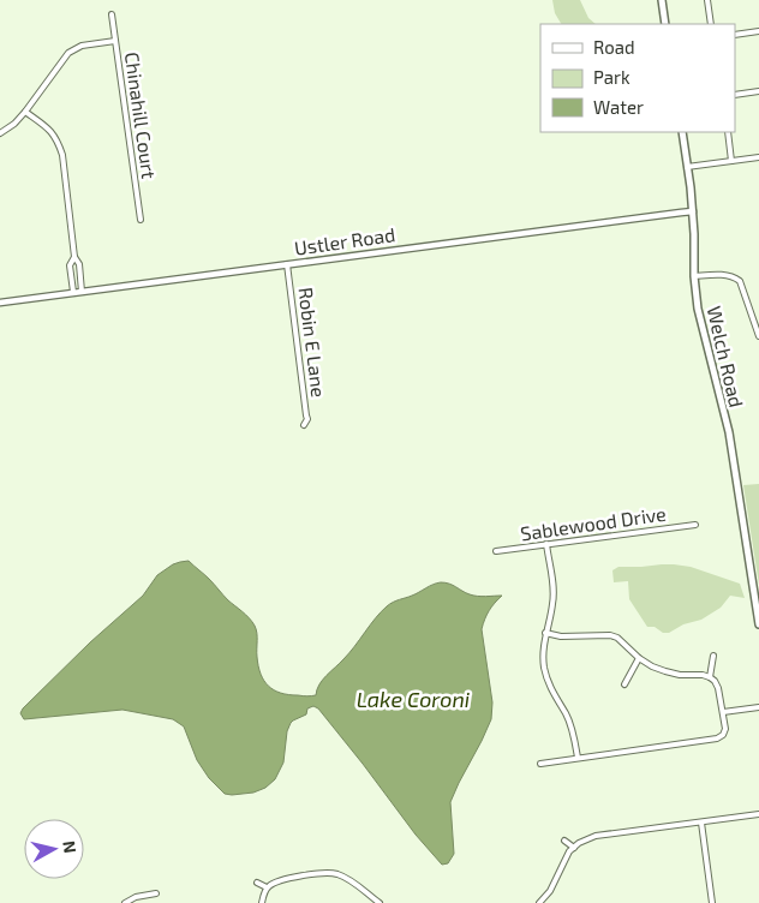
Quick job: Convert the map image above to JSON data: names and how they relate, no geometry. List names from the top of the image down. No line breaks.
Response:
{"streets":{"main road":["Welch Road"],"street":["Chinahill Court","Ustler Road","Robin E Lane","Sablewood Drive"]},"crossings":[["Ustler Road","Robin E Lane"],["Ustler Road","Welch Road"]],"water":["Lake Coroni"],"legend":["Road","Park","Water"],"north":"right"}
